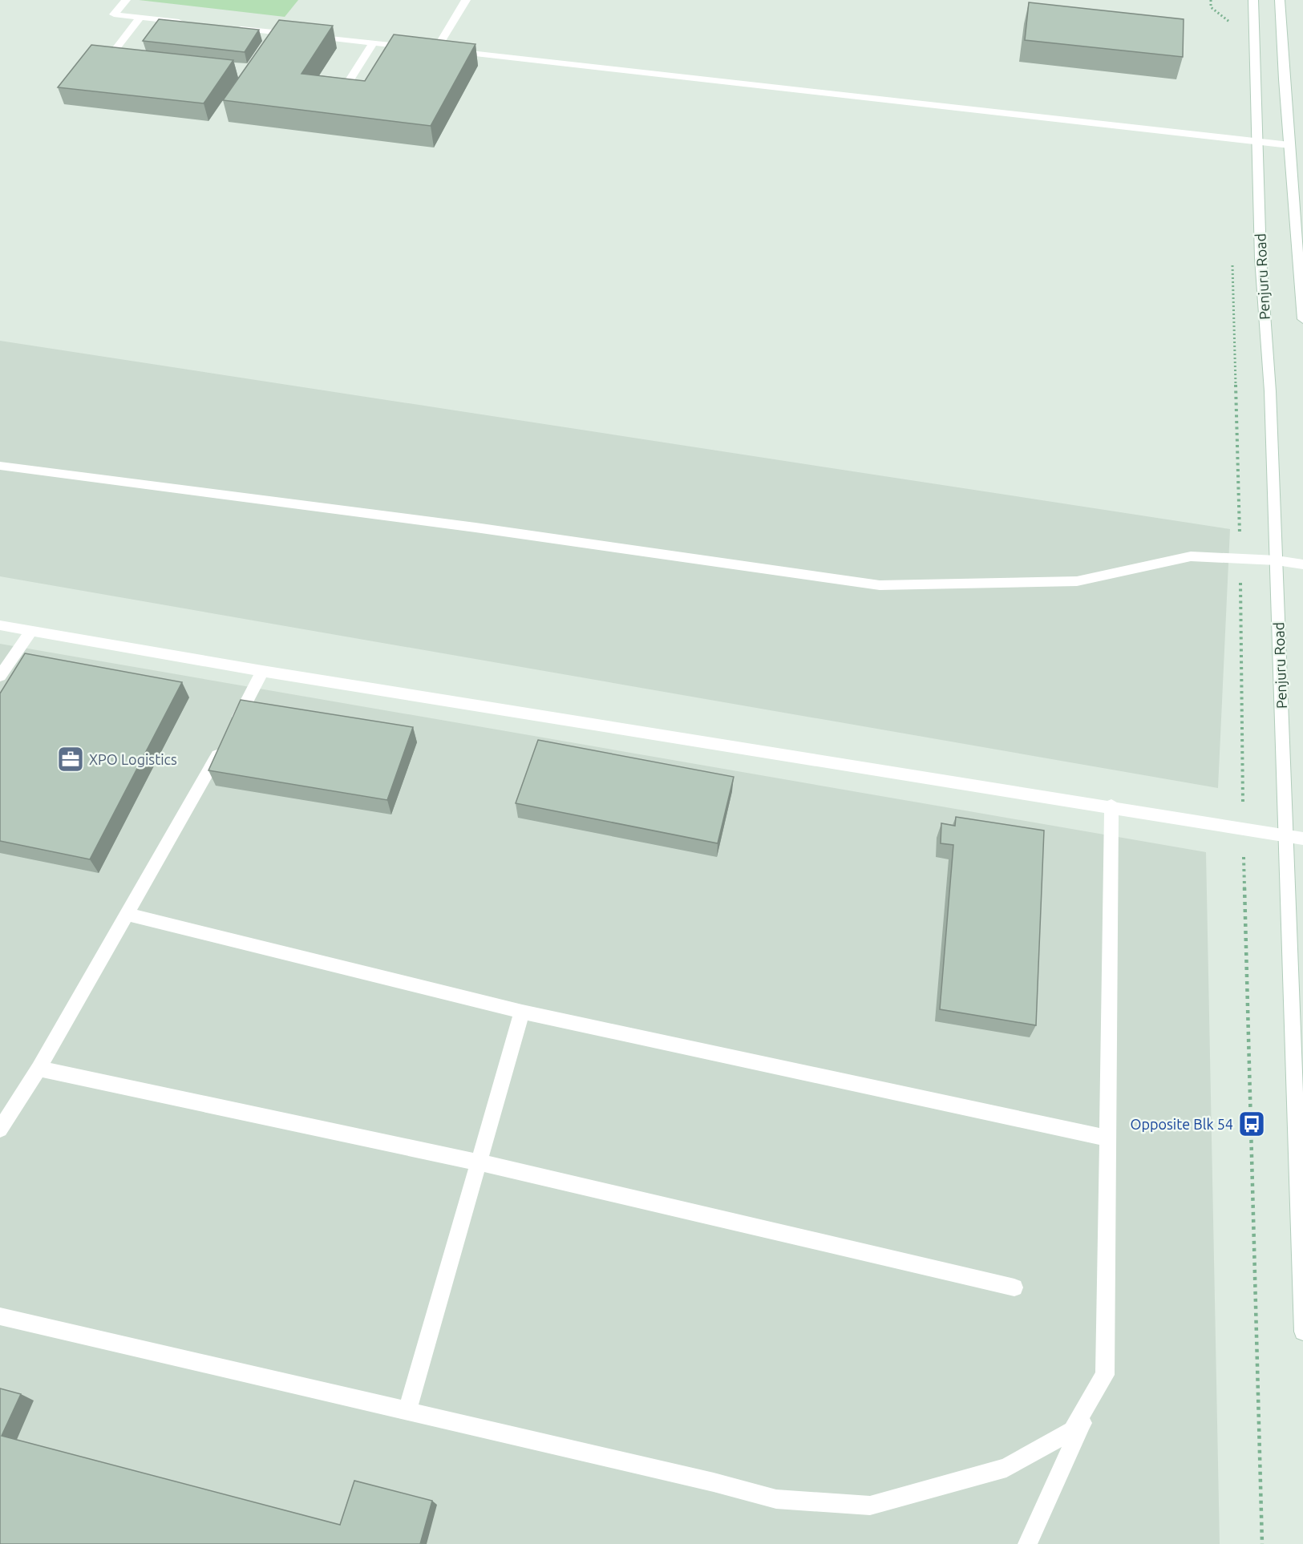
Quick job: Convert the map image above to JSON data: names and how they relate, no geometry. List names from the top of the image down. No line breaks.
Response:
{"streets":{"main road":["Penjuru Road"]},"places":{"office":["XPO Logistics"],"bus stop":["Opposite Blk 54"]}}
